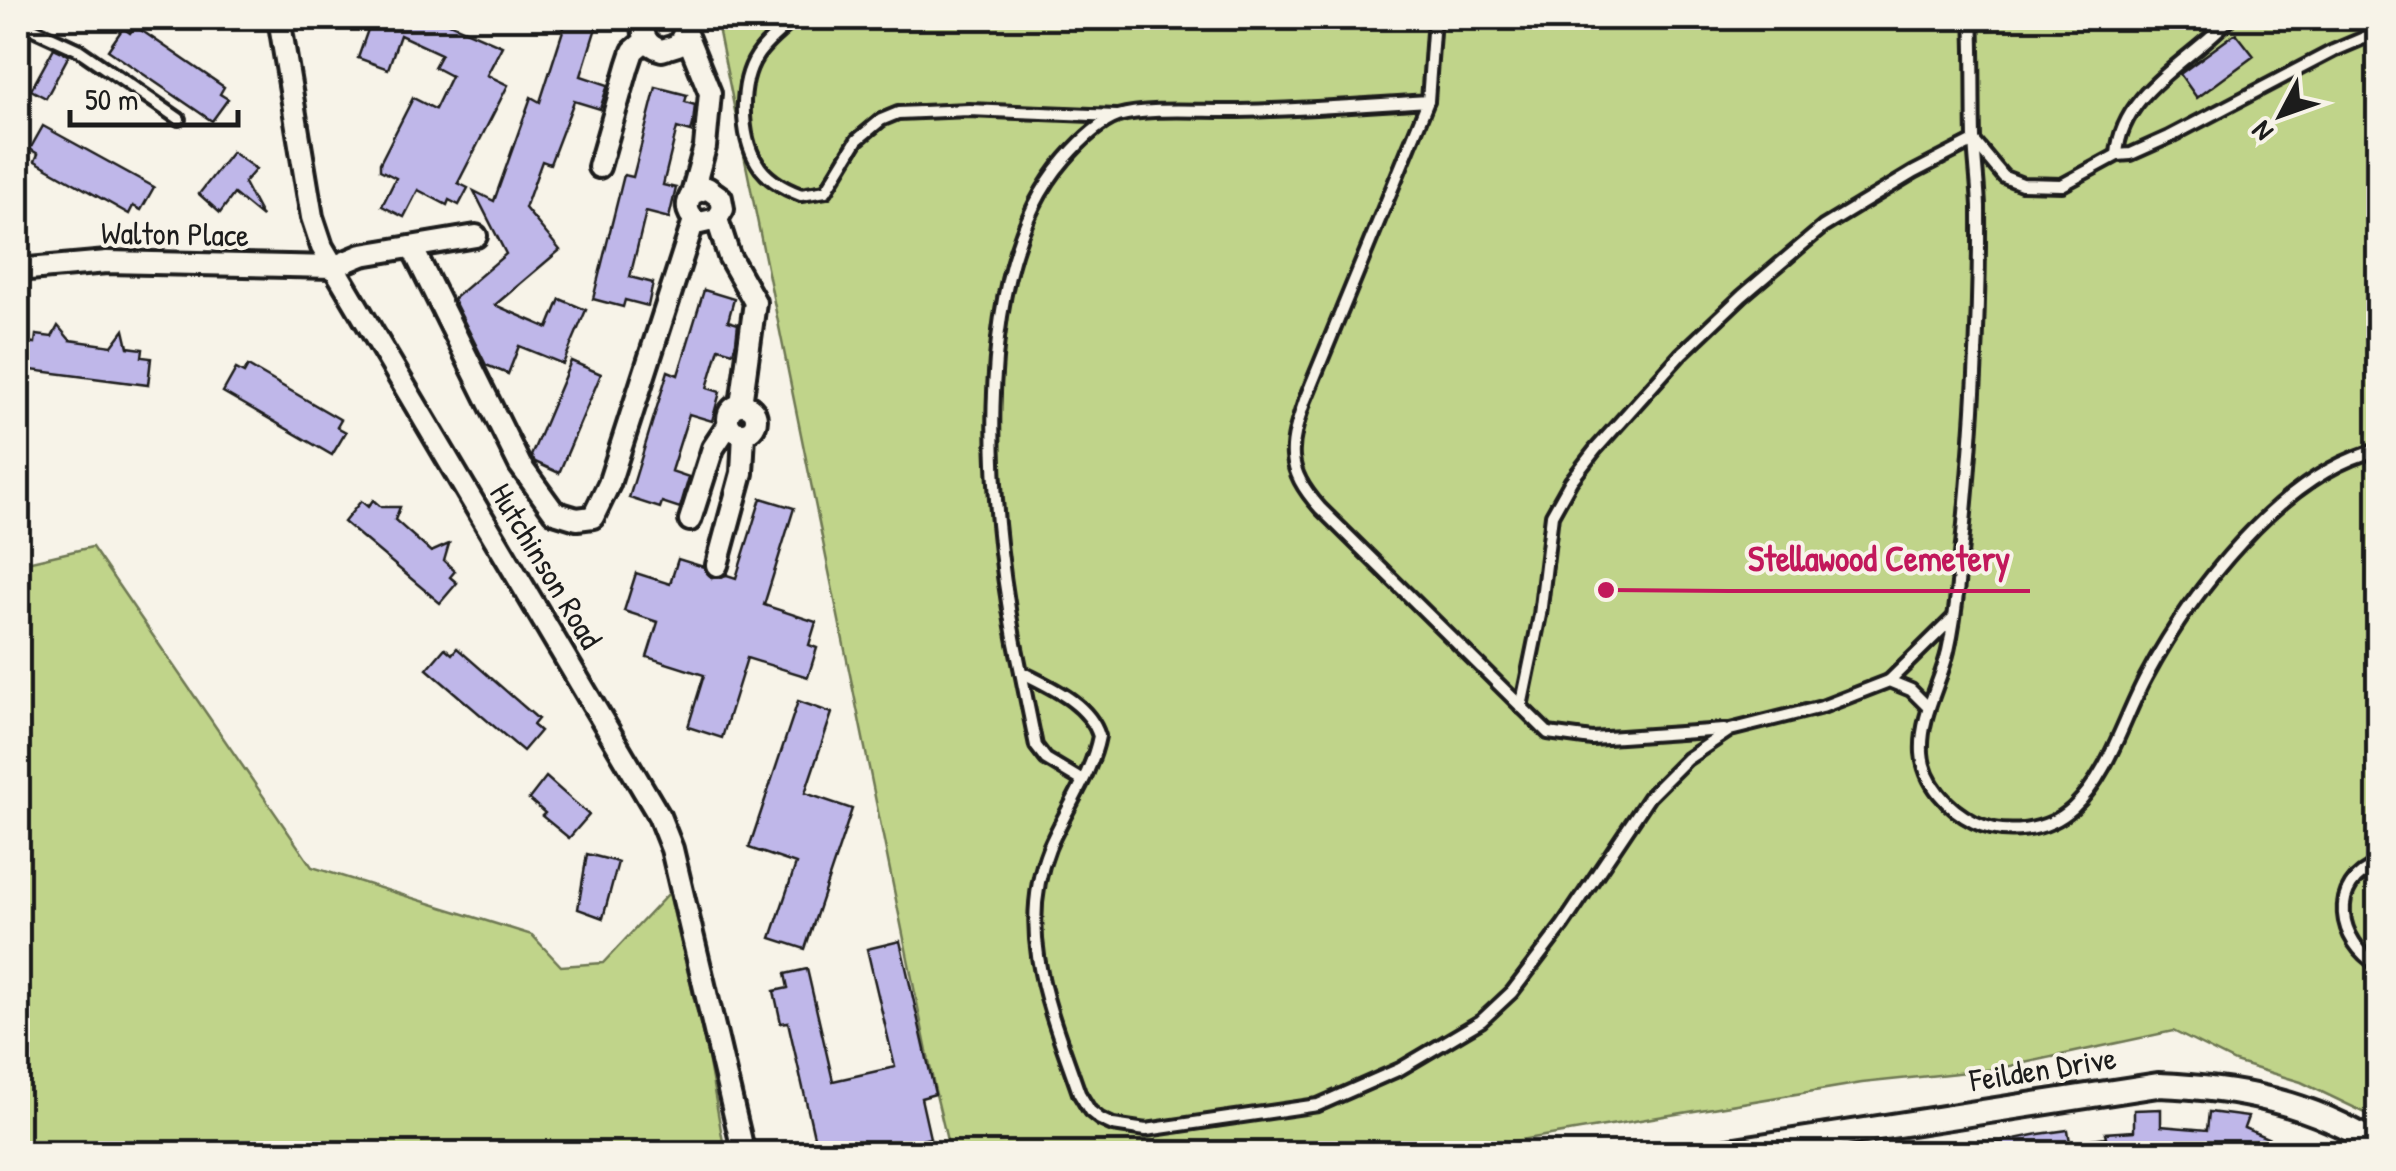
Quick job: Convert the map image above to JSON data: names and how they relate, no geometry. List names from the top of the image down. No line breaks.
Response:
{"streets":{"street":["Walton Place","Hutchinson Road","Feilden Drive"]},"crossings":[["Walton Place","Hutchinson Road"]],"places":["Stellawood Cemetery"],"scale_bar":"50 m","north":"bottom left"}
